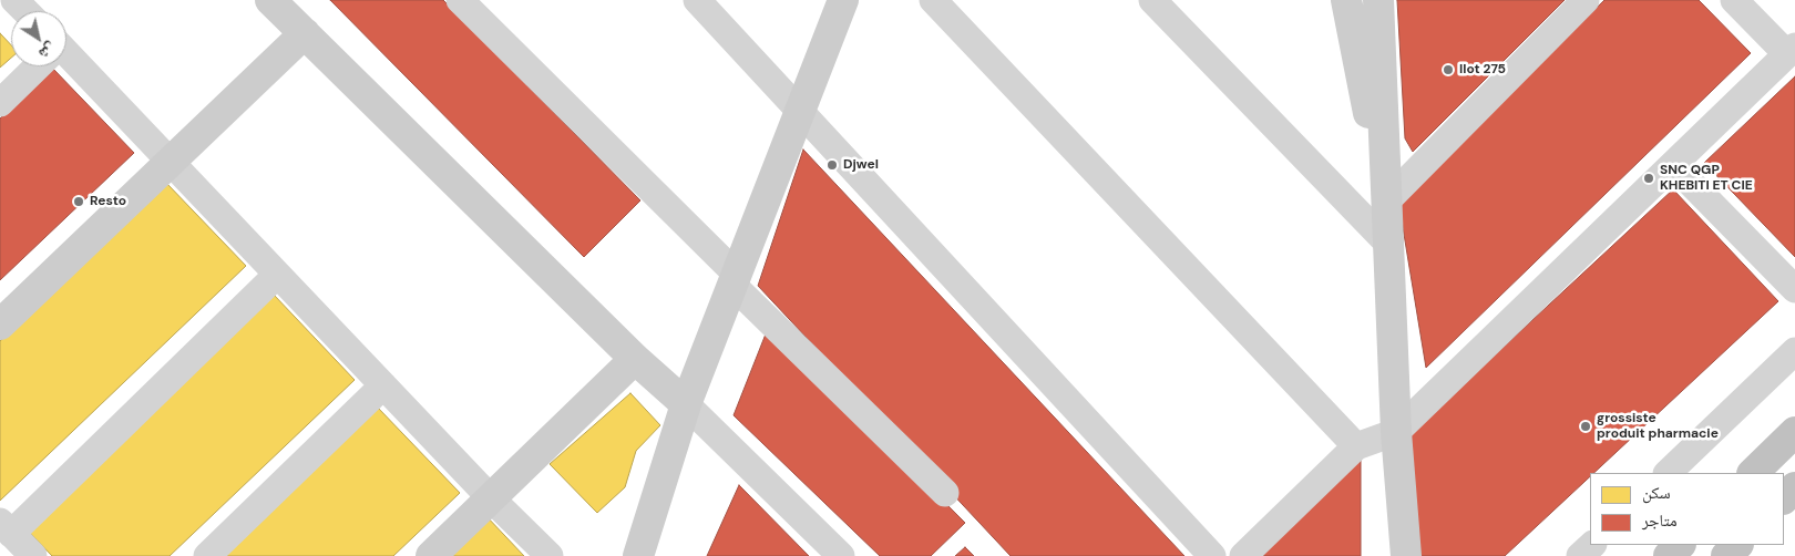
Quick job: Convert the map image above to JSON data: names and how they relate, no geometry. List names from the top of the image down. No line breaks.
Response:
{"places":["Ilot 275","Djwel","SNC QGP KHEBITI ET CIE","Resto","grossiste produit pharmacie"],"legend":["سكن","متاجر"],"north":"bottom right"}
